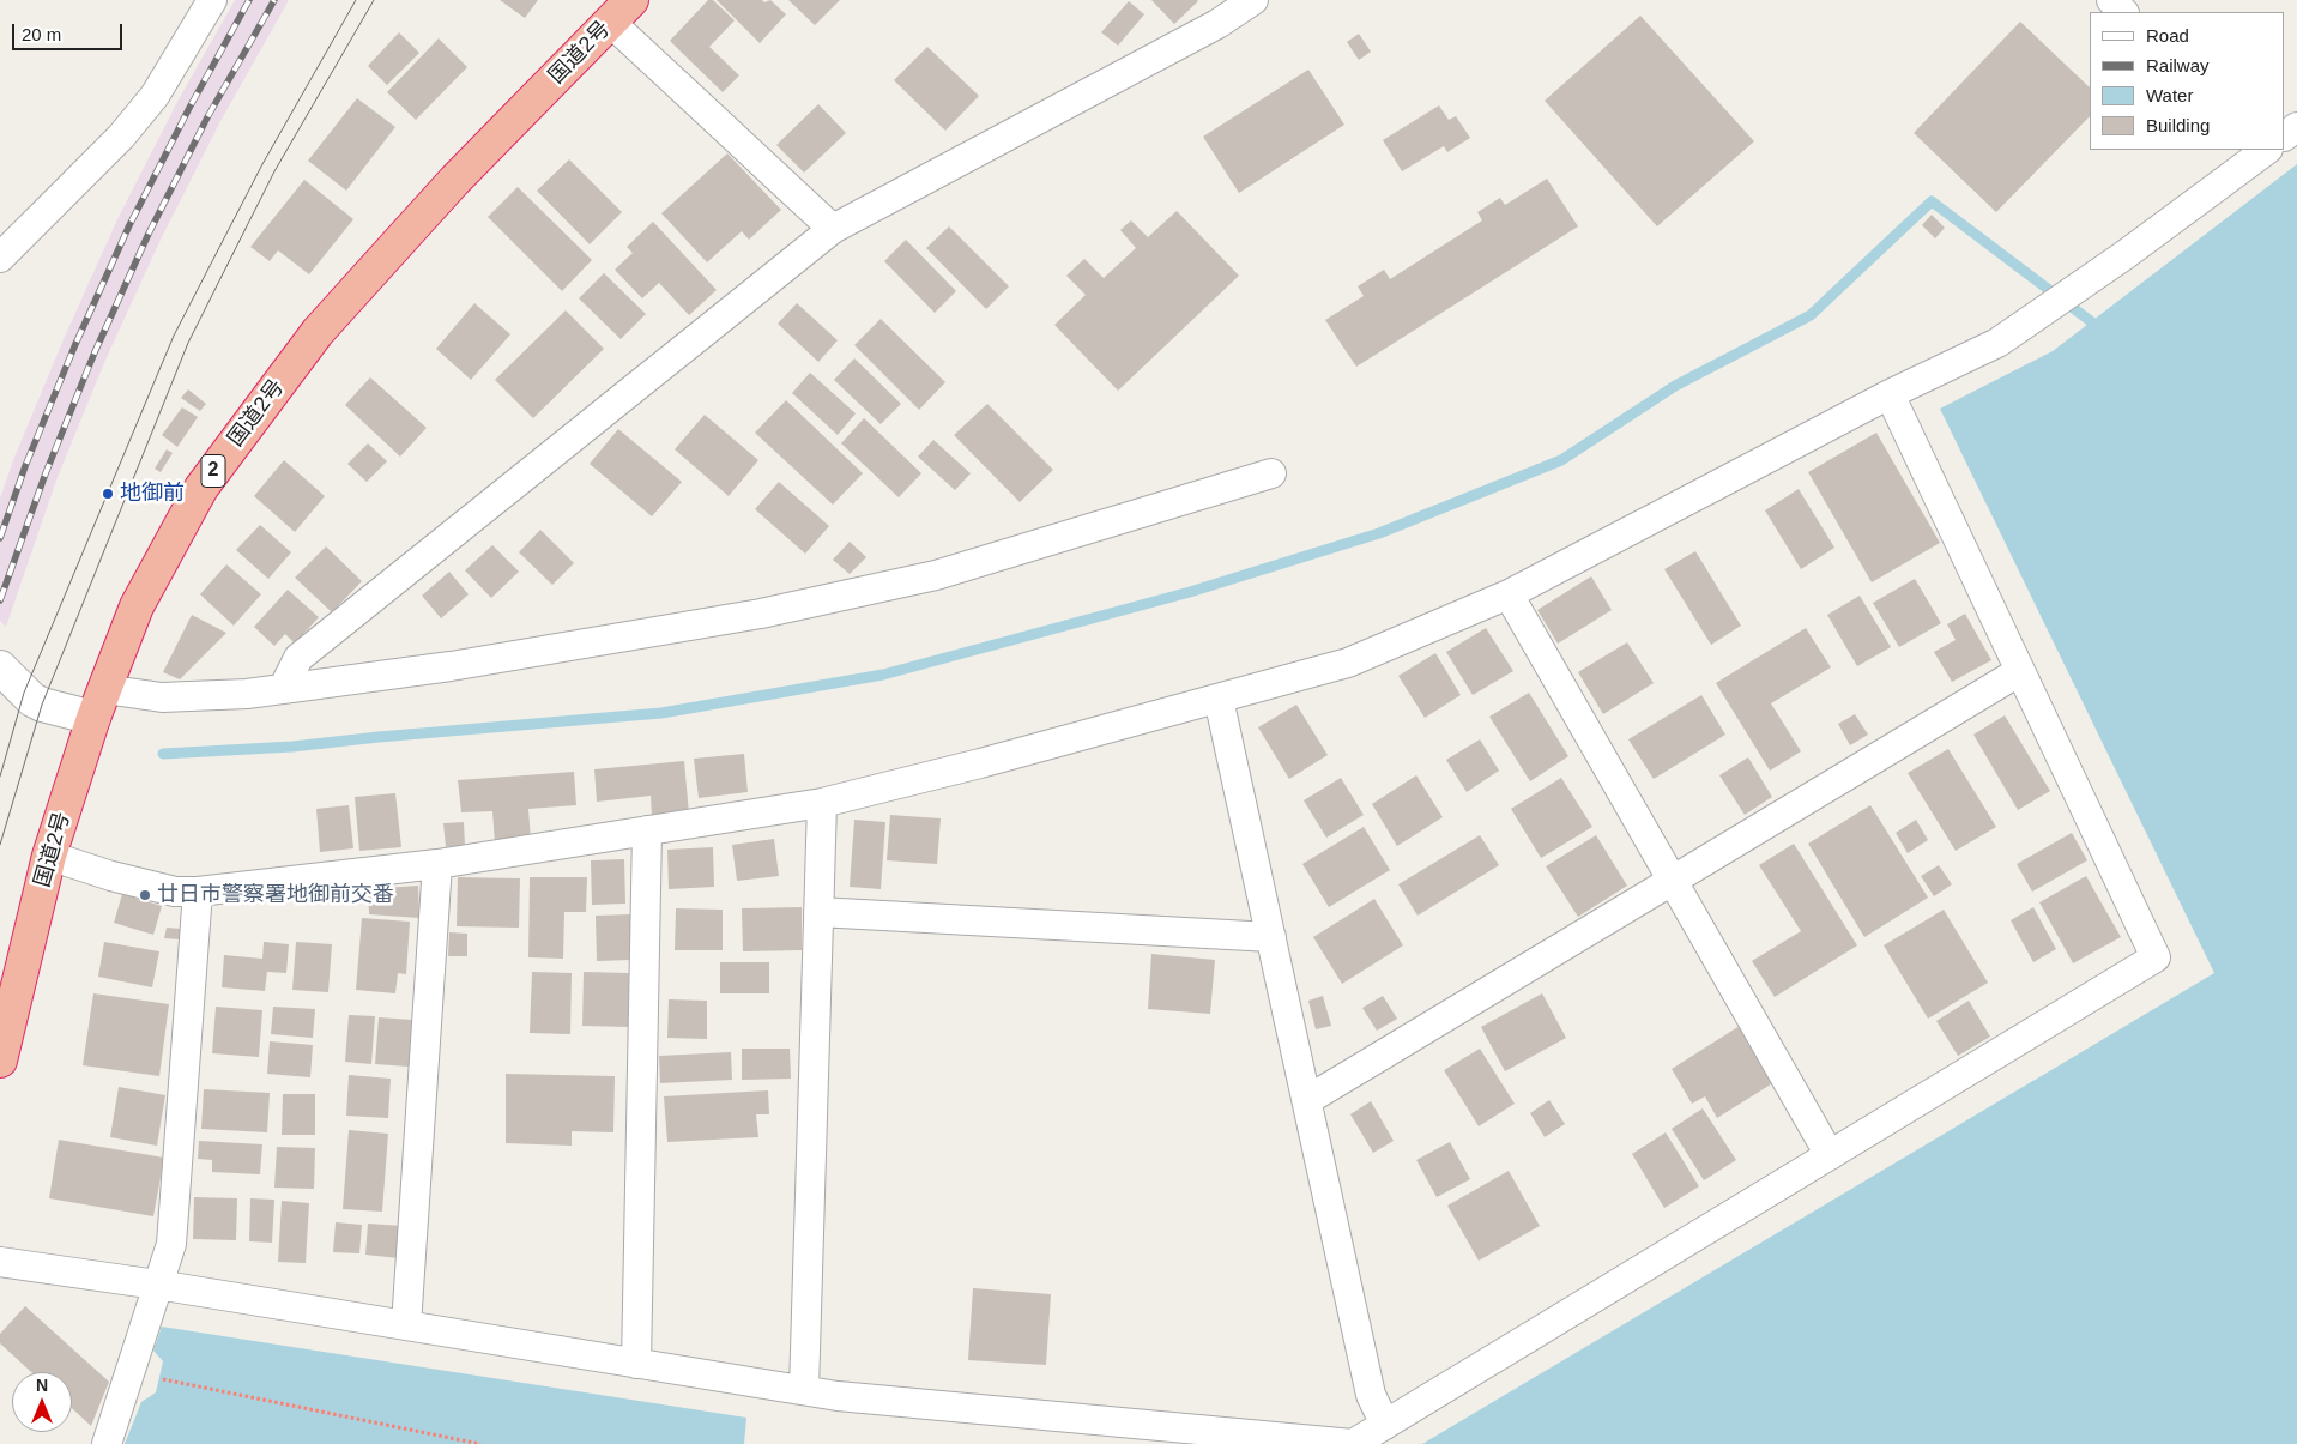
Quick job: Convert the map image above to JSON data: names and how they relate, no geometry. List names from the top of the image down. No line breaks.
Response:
{"streets":{"highway":["国道2号","2"]},"places":["地御前","廿日市警察署地御前交番"],"legend":["Road","Railway","Water","Building"],"scale_bar":"20 m","north":"top"}
